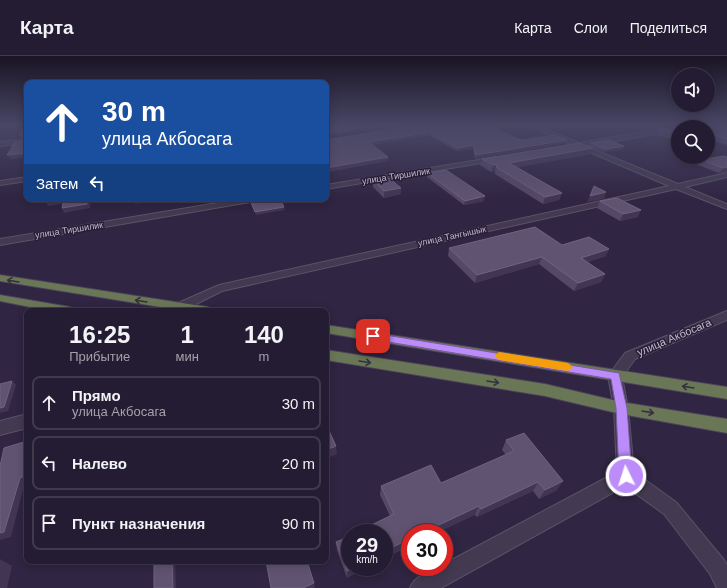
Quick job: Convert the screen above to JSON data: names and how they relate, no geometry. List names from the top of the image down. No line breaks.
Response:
{"streets":{"street":["улица Тиршилик","улица Тангышык","улица Акбосага"]},"page":{"header":"Карта","nav":["Карта","Слои","Поделиться"],"turn":["30 m","улица Акбосага"],"then":"Затем","eta":["16:25","Прибытие","1","мин","140","m"],"list":[{"name":"Прямо","note":"улица Акбосага","value":"30 m"},{"name":"Налево","value":"20 m"},{"name":"Пункт назначения","value":"90 m"}],"speed":"29 km/h","limit":"30"}}
